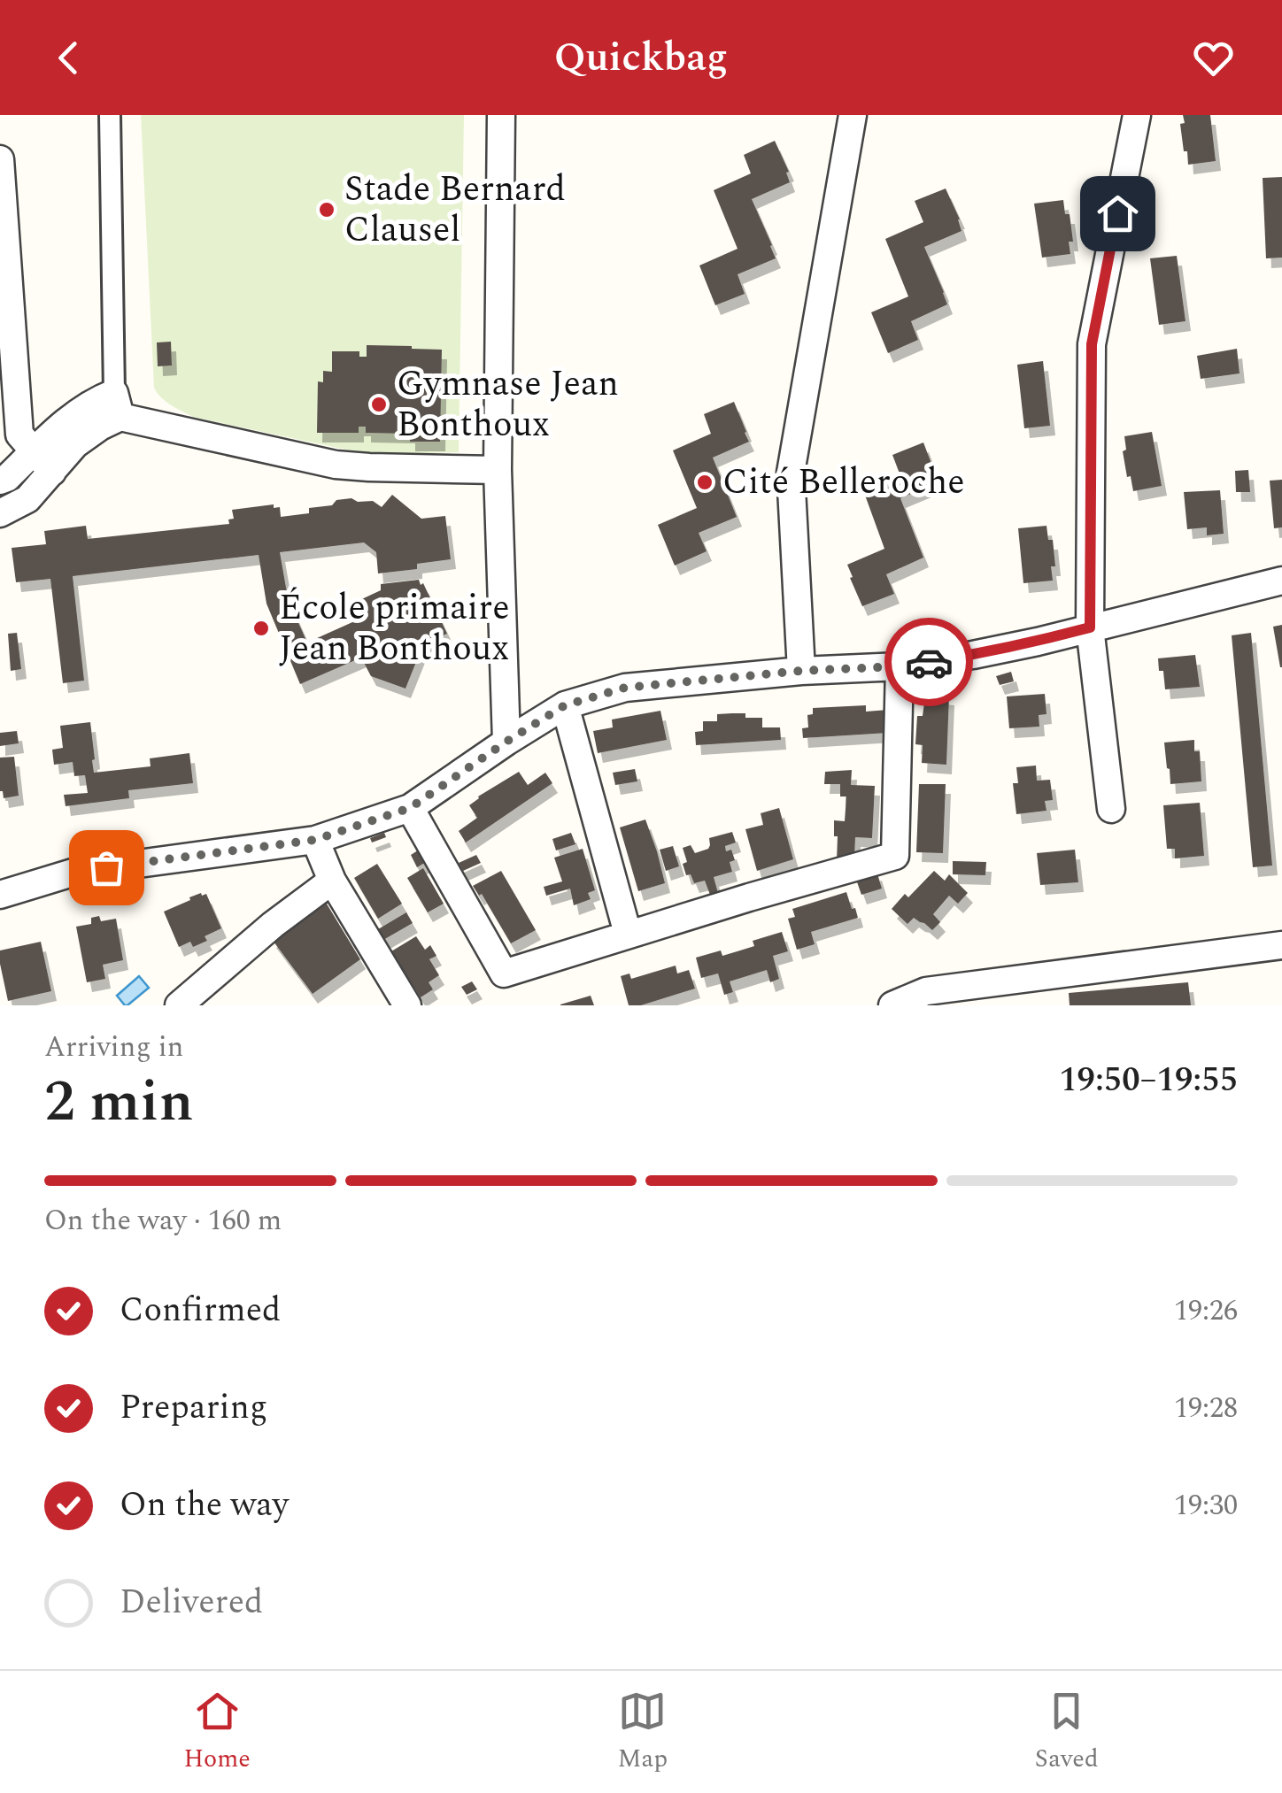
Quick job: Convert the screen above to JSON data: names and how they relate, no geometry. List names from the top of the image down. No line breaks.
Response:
{"places":["Stade Bernard Clausel","Gymnase Jean Bonthoux","Cité Belleroche","École primaire Jean Bonthoux"],"page":{"header":"Quickbag","heading":["2 min","Arriving in","19:50–19:55"],"bar":"On the way · 160 m","list":[["Confirmed","19:26"],["Preparing","19:28"],["On the way","19:30"],"Delivered"],"tabs":["Home","Map","Saved"]}}
